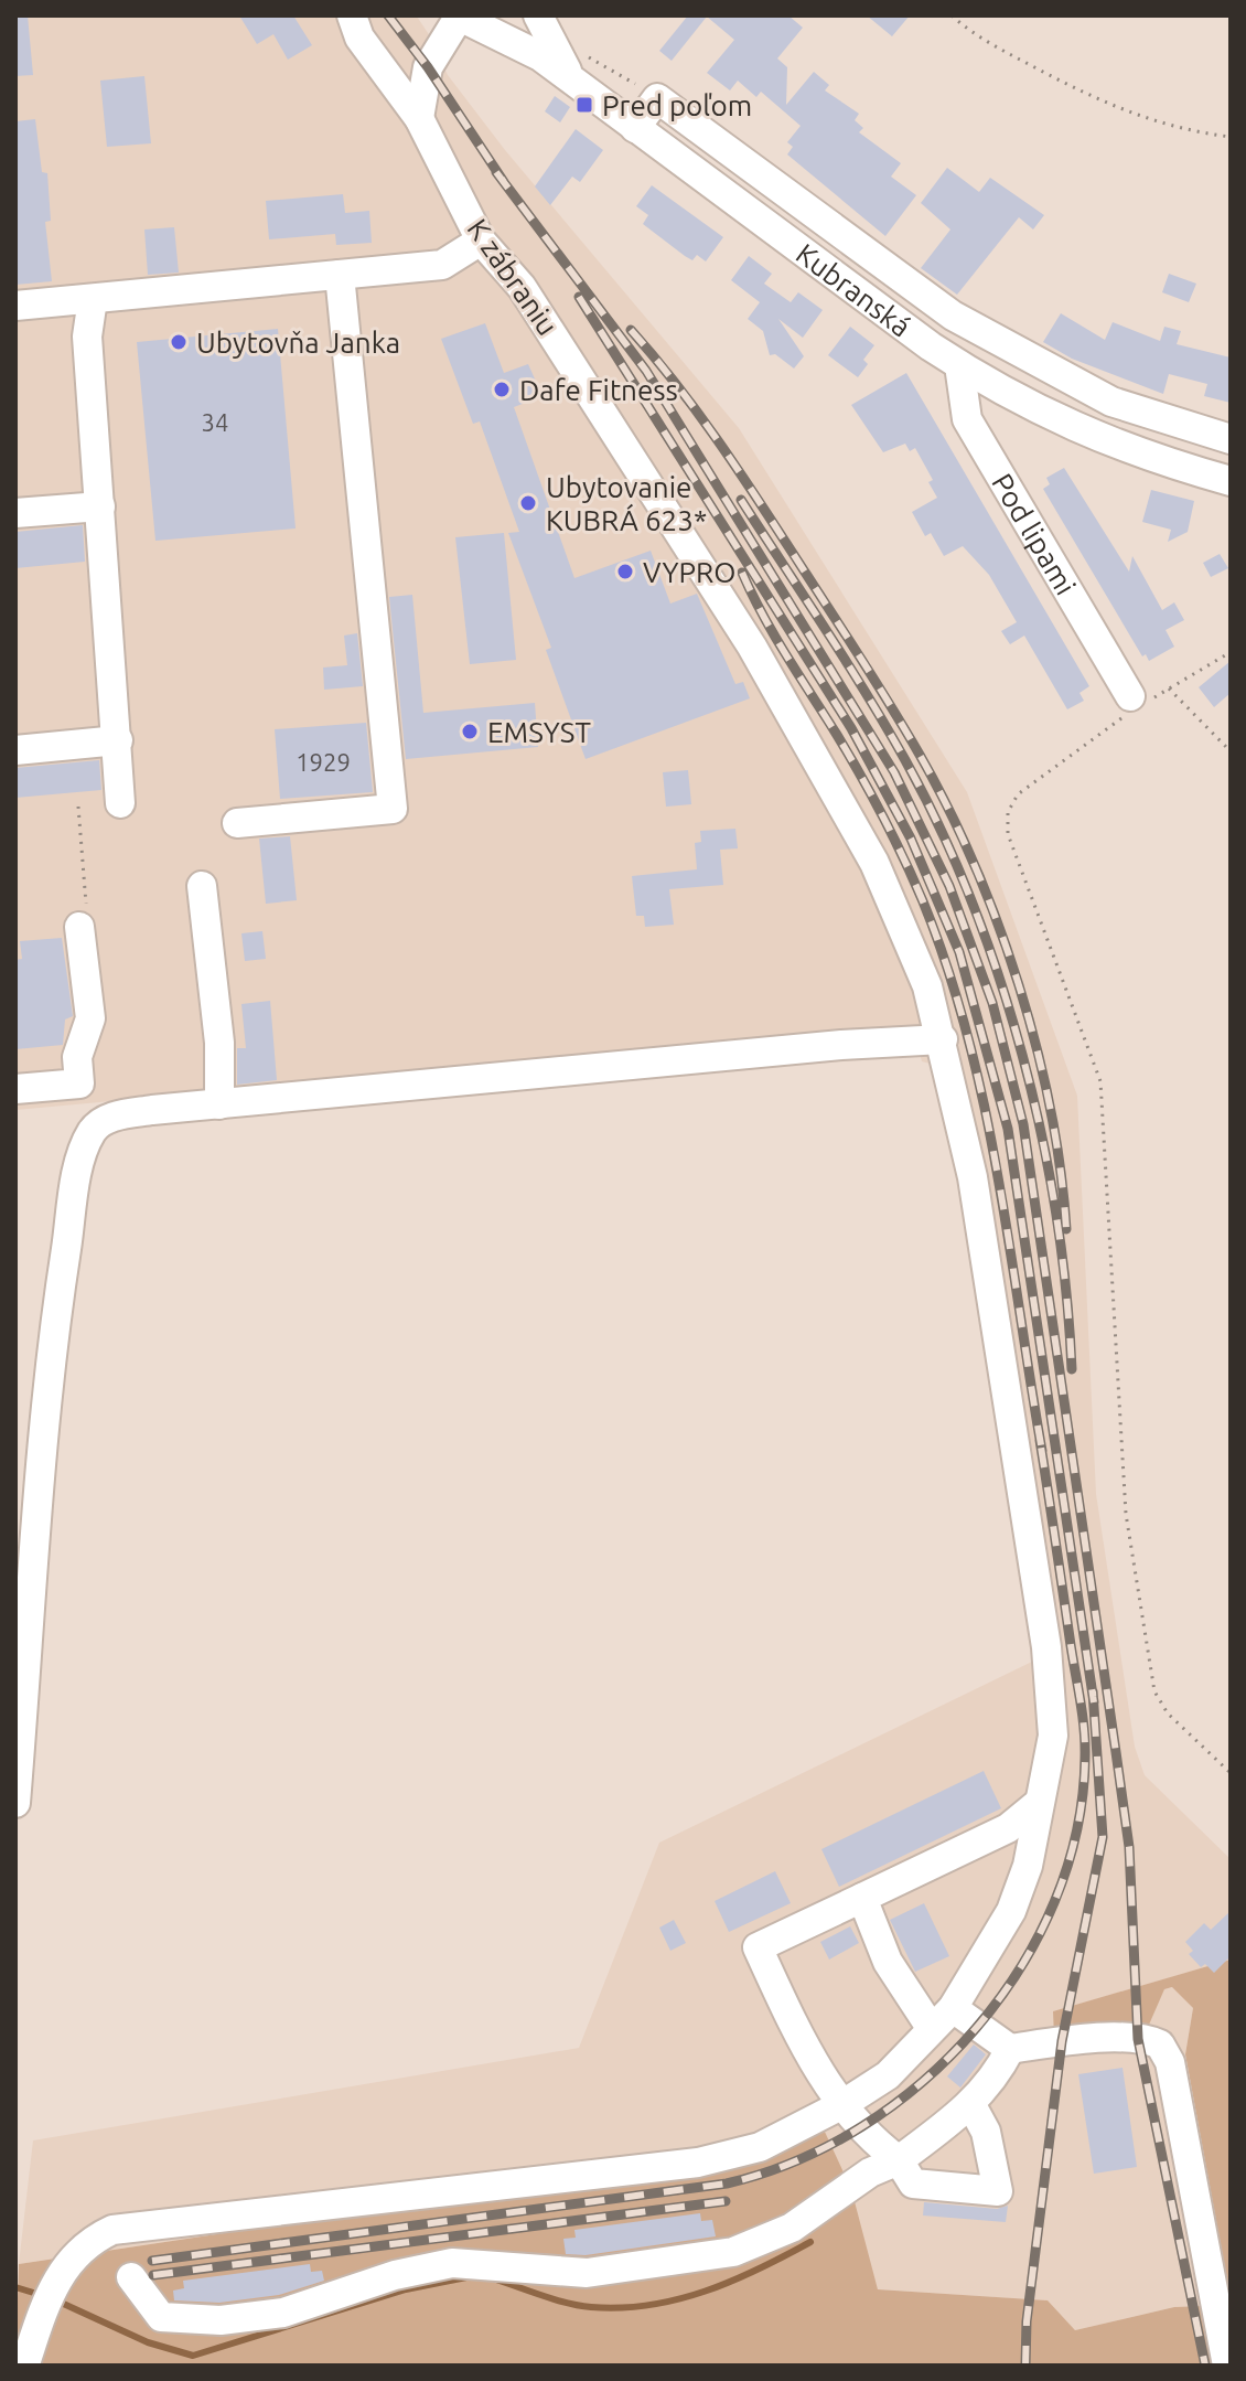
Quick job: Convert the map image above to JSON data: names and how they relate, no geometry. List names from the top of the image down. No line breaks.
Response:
{"streets":{"street":["K zábraniu","Kubranská","Pod lipami"]},"crossings":[["Kubranská","Pod lipami"]],"places":{"transit":["Pred poľom"],"other":["Ubytovňa Janka","Dafe Fitness","Ubytovanie KUBRÁ 623*","VYPRO","EMSYST"]},"house_numbers":["34","1929"]}
